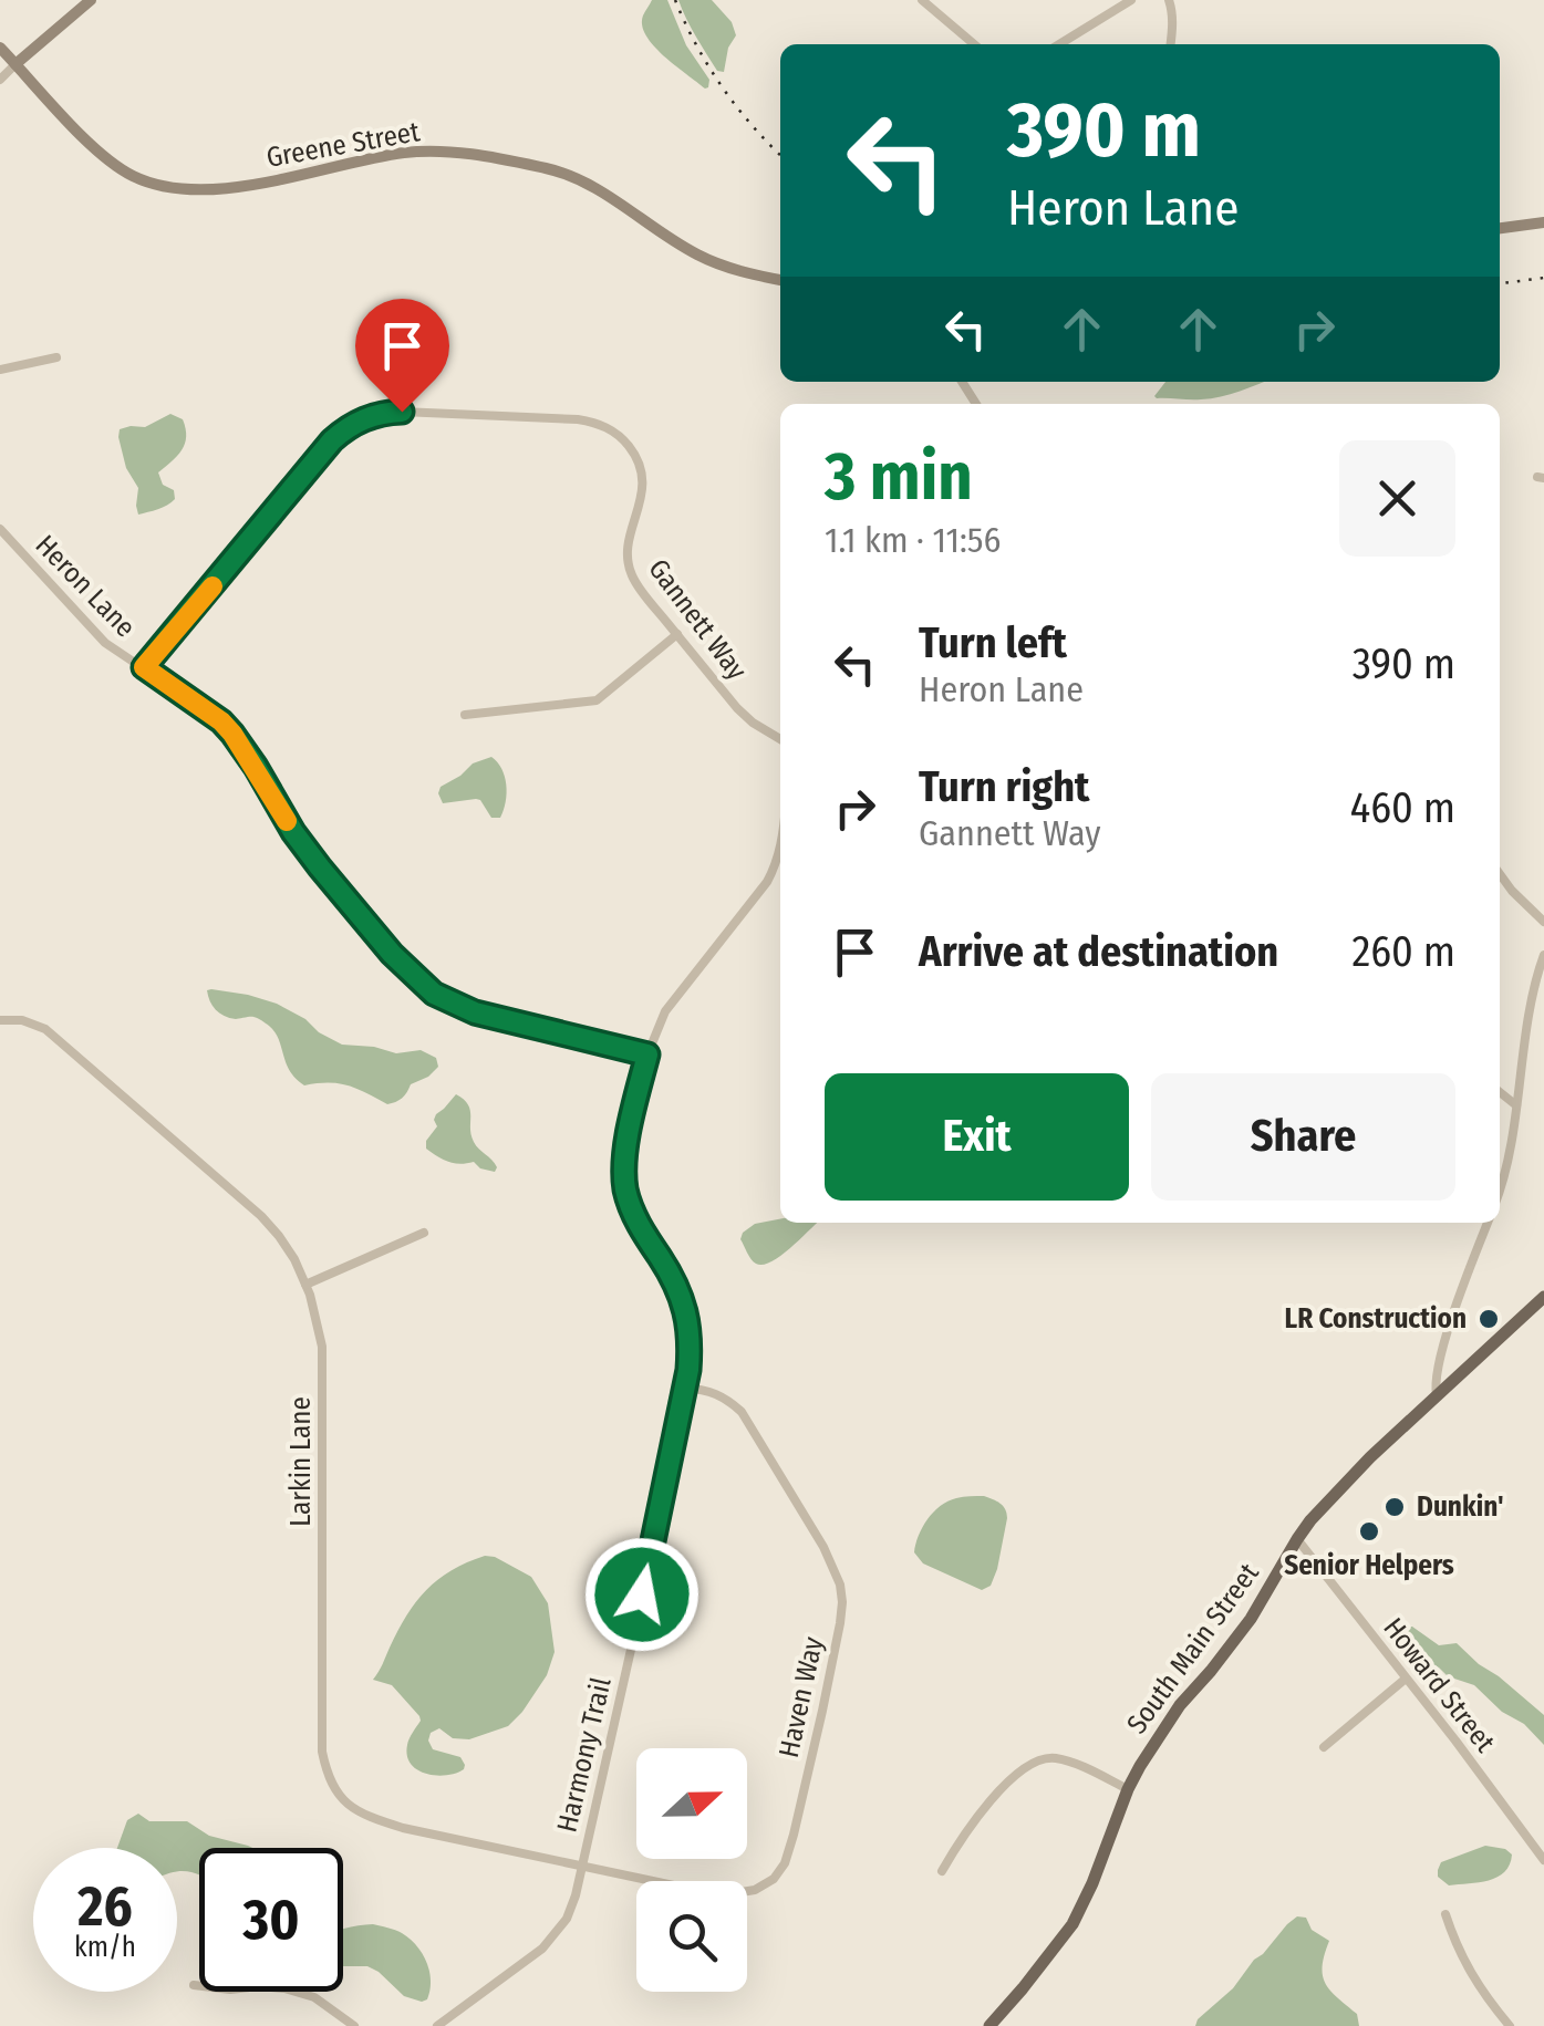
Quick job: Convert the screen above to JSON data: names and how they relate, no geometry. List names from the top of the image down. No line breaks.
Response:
{"streets":{"main road":["South Main Street"],"street":["Greene Street","Heron Lane","Gannett Way","Larkin Lane","Howard Street","Haven Way","Harmony Trail"]},"crossings":[["Heron Lane","Gannett Way"],["Heron Lane","Harmony Trail"],["Larkin Lane","Haven Way"],["Larkin Lane","Harmony Trail"],["South Main Street","Howard Street"],["Haven Way","Harmony Trail"]],"places":["LR Construction","Dunkin'","Senior Helpers"],"north":"right","page":{"turn":["390 m","Heron Lane"],"heading":["3 min","1.1 km · 11:56"],"list":[{"name":"Turn left","note":"Heron Lane","value":"390 m"},{"name":"Turn right","note":"Gannett Way","value":"460 m"},{"name":"Arrive at destination","value":"260 m"}],"buttons":["Exit","Share"],"speed":"26 km/h","limit":"30"}}
